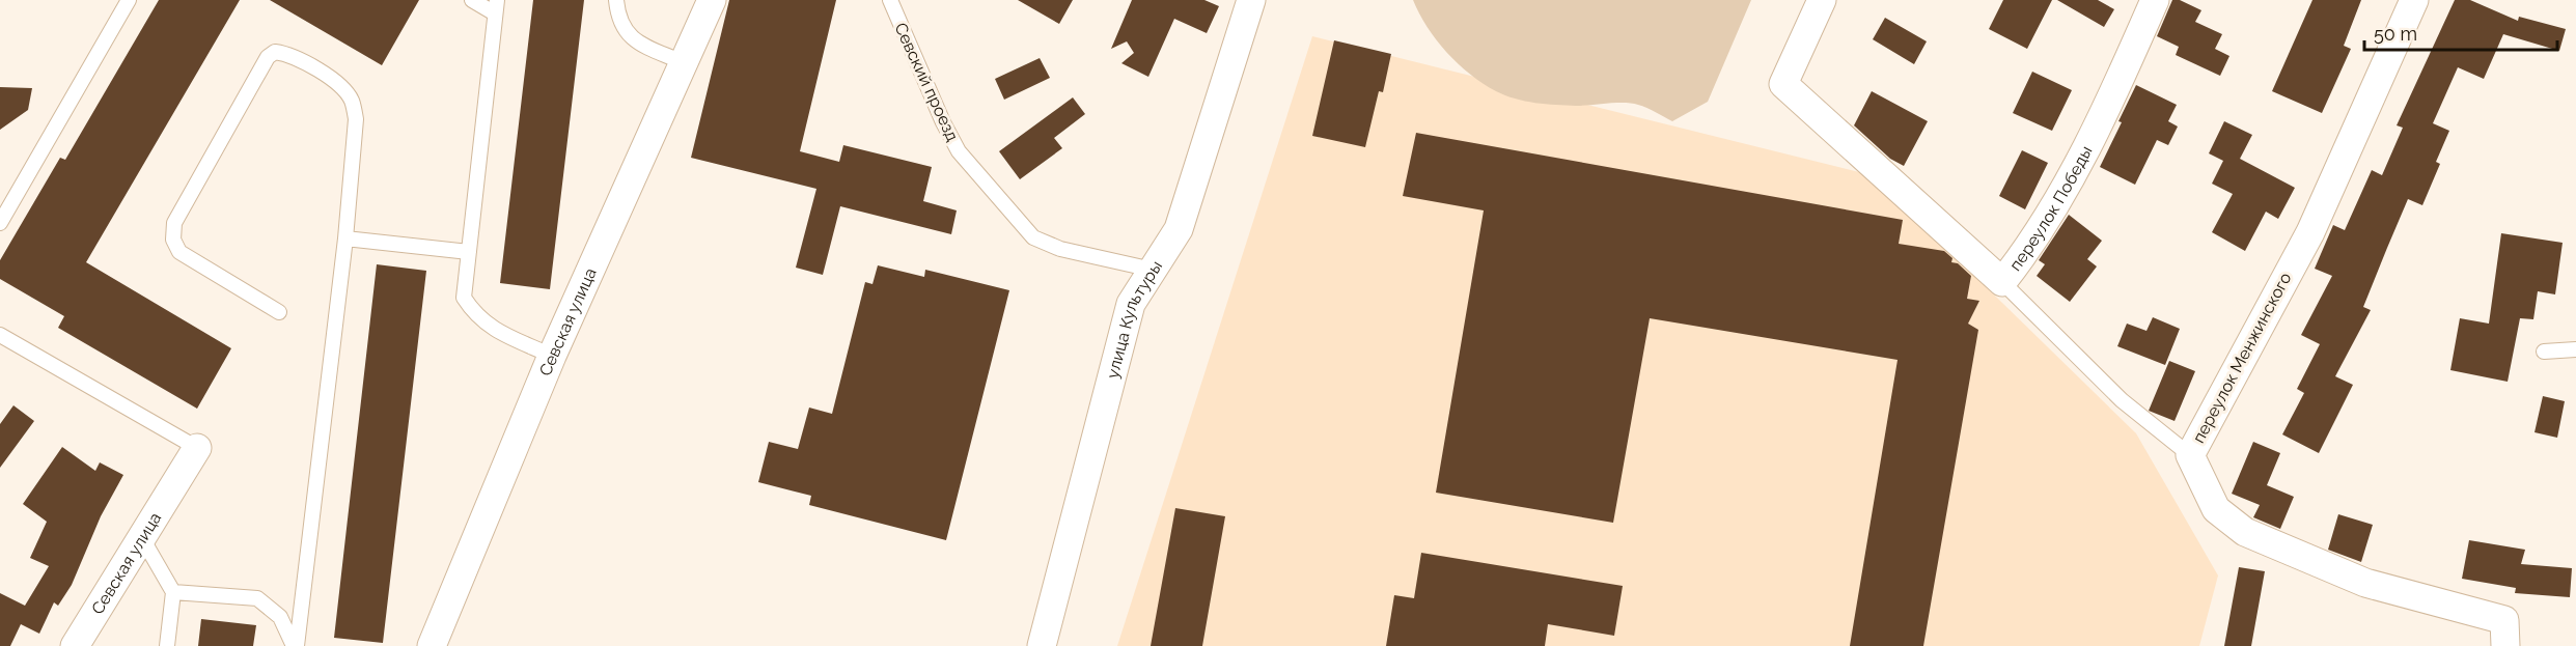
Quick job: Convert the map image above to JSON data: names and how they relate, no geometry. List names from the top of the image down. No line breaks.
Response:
{"streets":{"street":["переулок Победы","улица Культуры","Севская улица","переулок Менжинского"],"lane":["Севский проезд"]},"crossings":[["Севский проезд","улица Культуры"]],"scale_bar":"50 m"}
